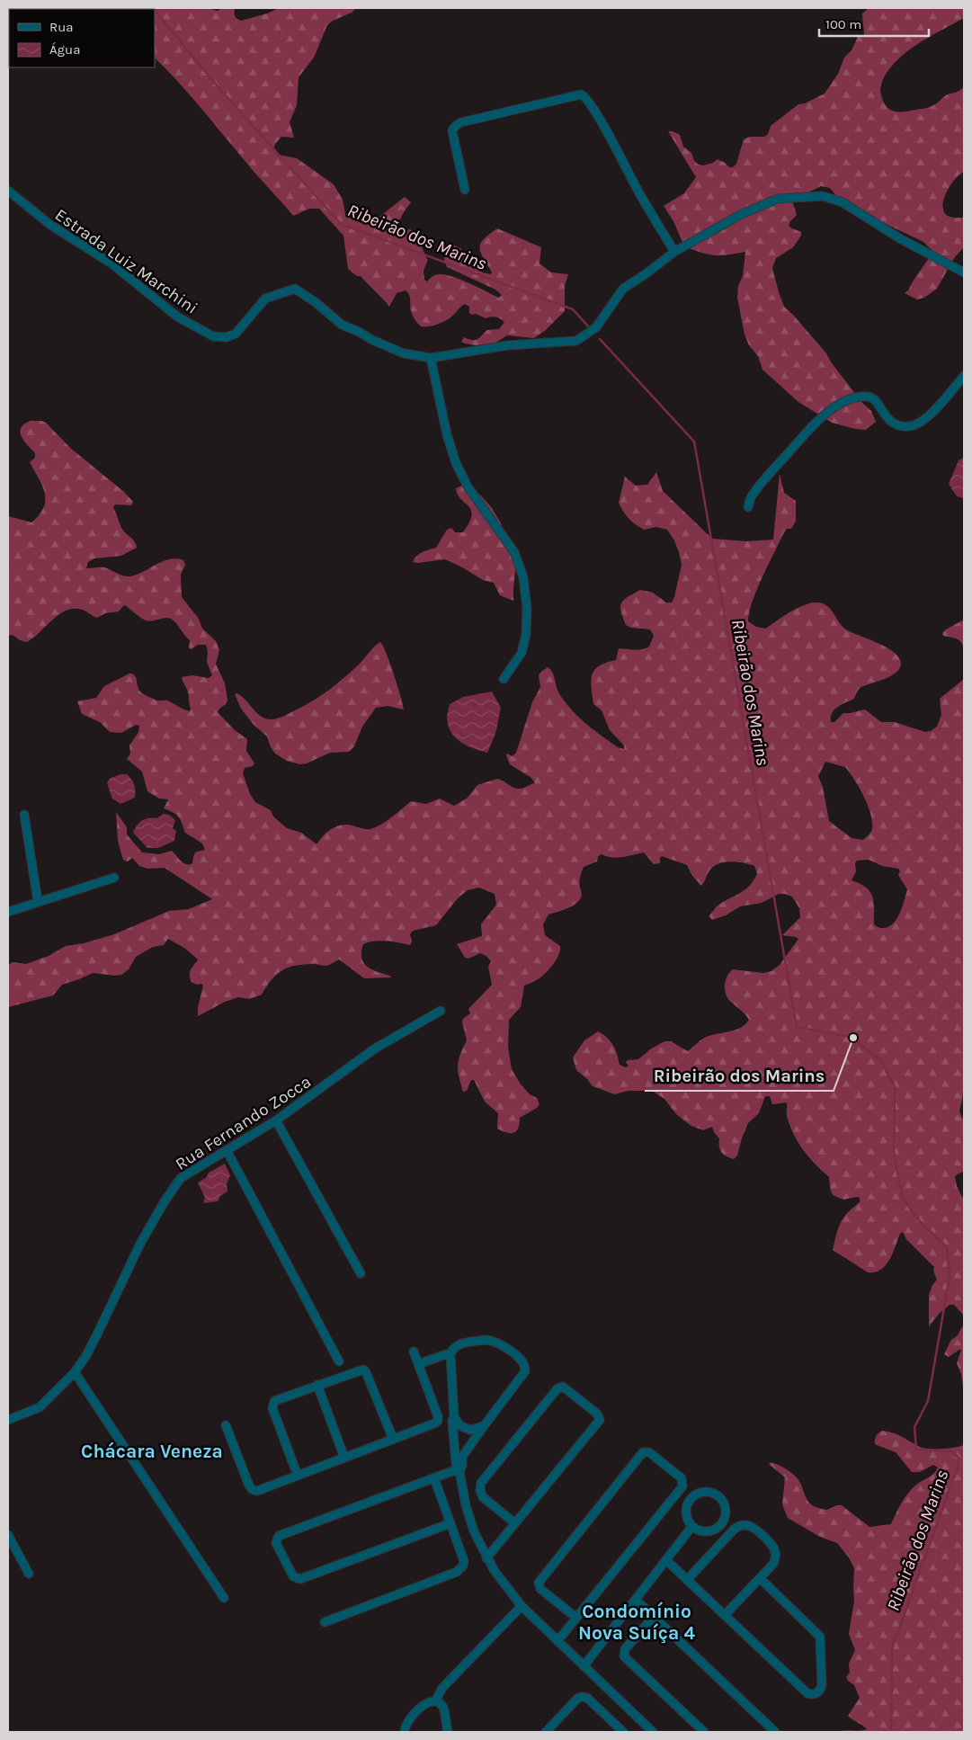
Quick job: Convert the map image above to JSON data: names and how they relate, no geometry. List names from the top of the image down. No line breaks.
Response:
{"streets":{"street":["Estrada Luiz Marchini","Rua Fernando Zocca"]},"districts":["Chácara Veneza","Condomínio Nova Suíça 4"],"water":["Ribeirão dos Marins"],"places":["Ribeirão dos Marins"],"legend":["Rua","Água"],"scale_bar":"100 m"}
